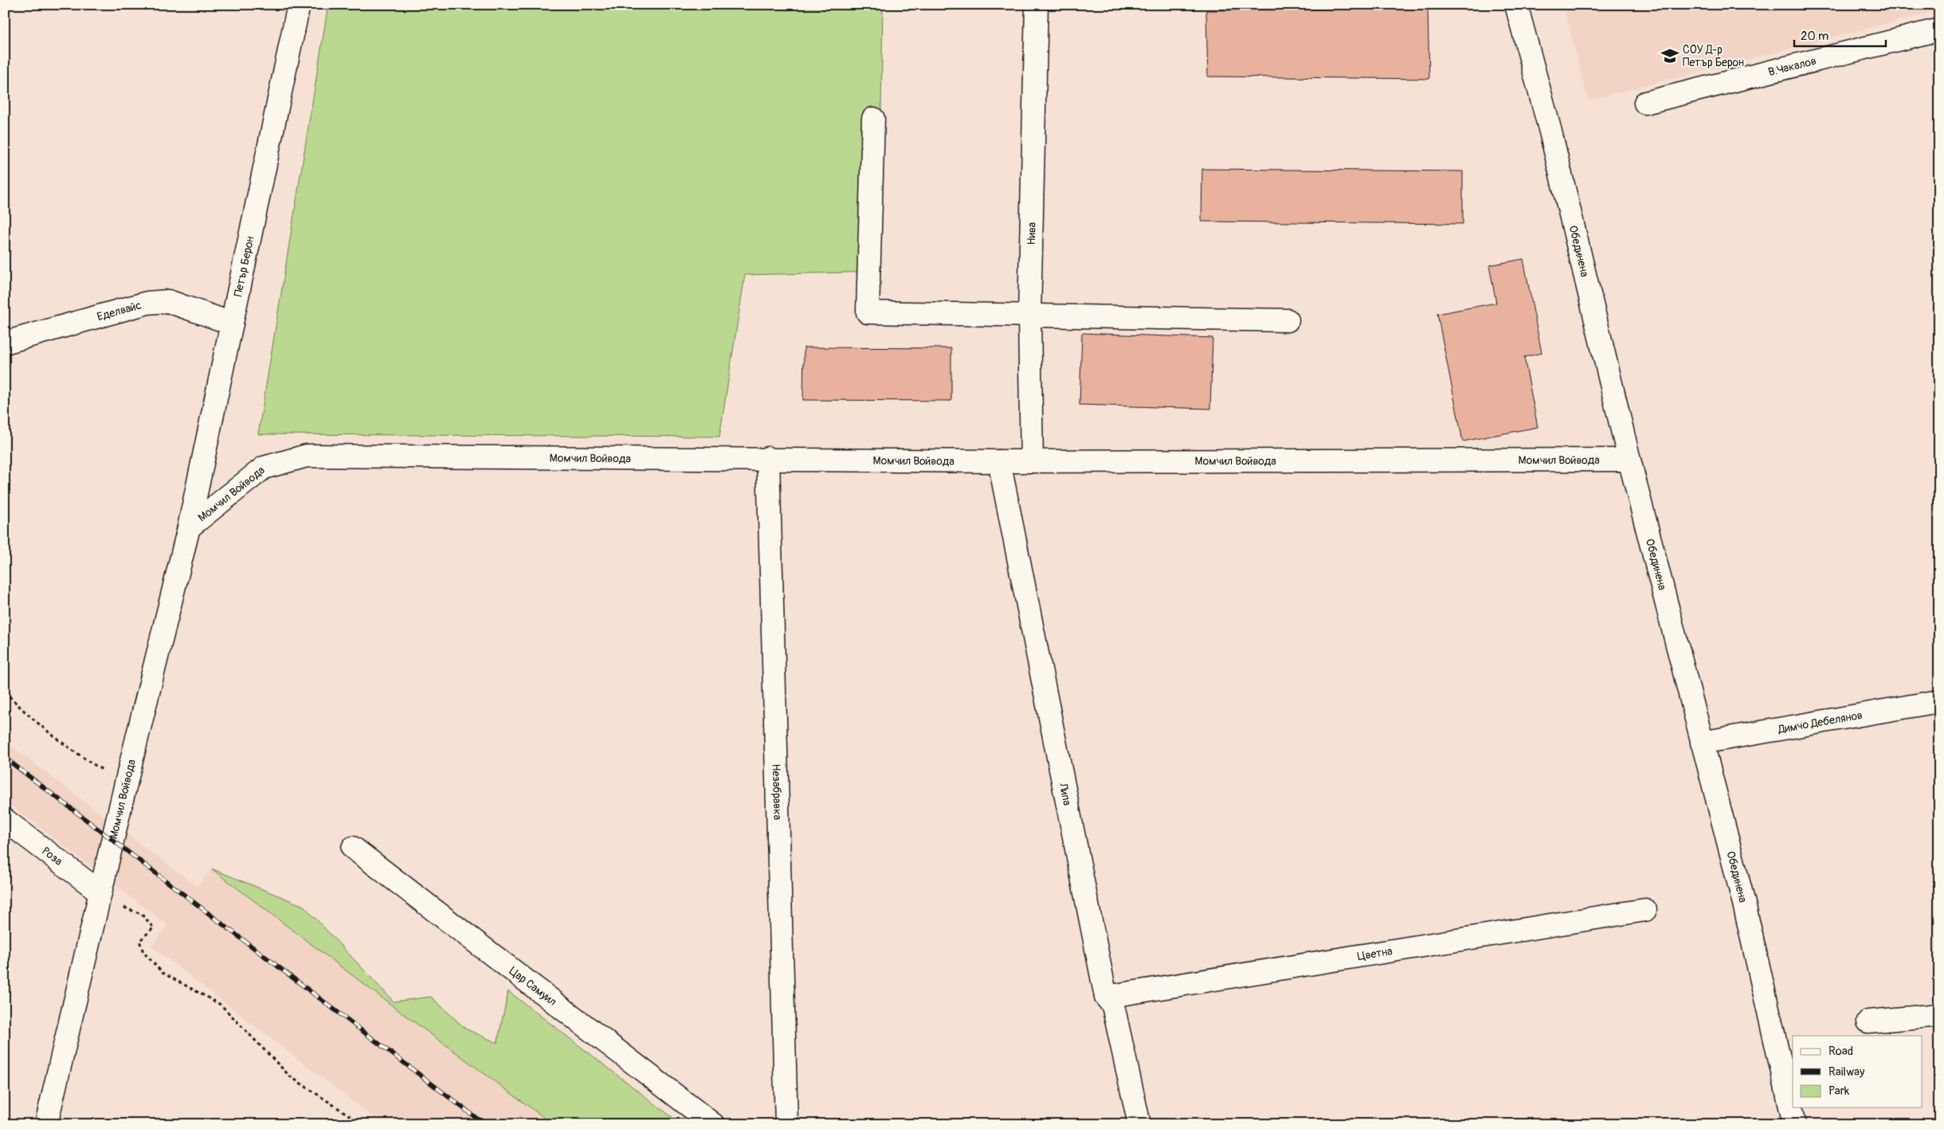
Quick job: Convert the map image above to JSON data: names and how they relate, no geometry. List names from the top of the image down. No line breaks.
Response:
{"streets":{"street":["В.Чакалов","Нива","Обединена","Петър Берон","Еделвайс","Момчил Войвода","Димчо Дебелянов","Незабравка","Липа","Роза","Цветна","Цар Самуил"]},"crossings":[["Нива","Момчил Войвода"],["Обединена","Момчил Войвода"],["Обединена","Димчо Дебелянов"],["Петър Берон","Еделвайс"],["Петър Берон","Момчил Войвода"],["Момчил Войвода","Незабравка"],["Момчил Войвода","Липа"],["Момчил Войвода","Роза"],["Липа","Цветна"]],"places":{"school or university":["СОУ Д-р Петър Берон"]},"legend":["Road","Railway","Park"],"scale_bar":"20 m"}
